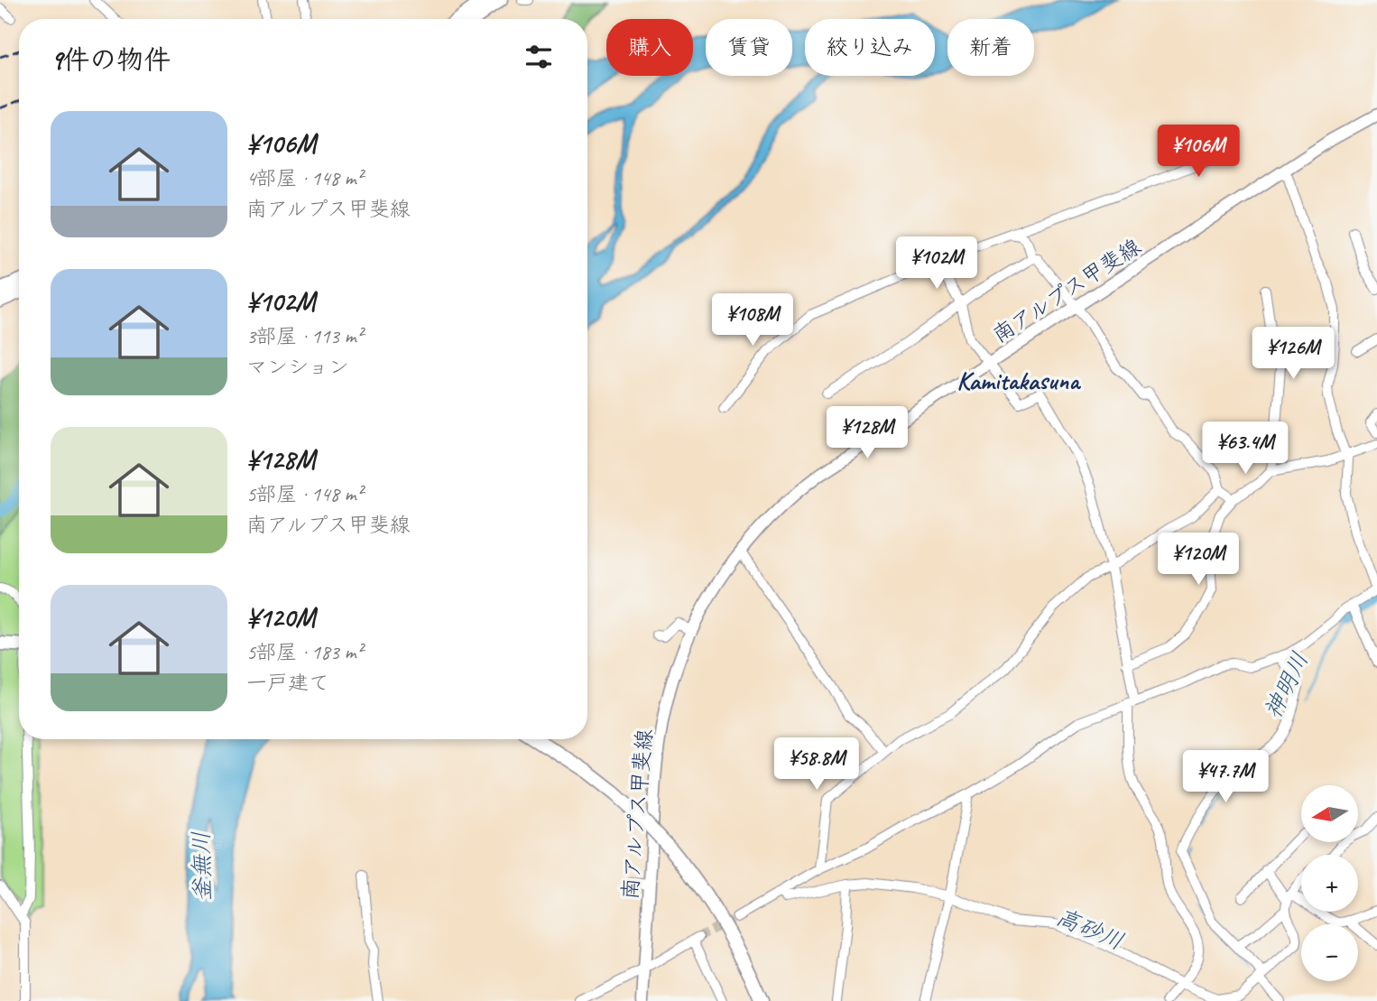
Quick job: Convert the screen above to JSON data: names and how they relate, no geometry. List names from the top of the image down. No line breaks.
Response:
{"streets":{"main road":["南アルプス甲斐線"]},"districts":["Kamitakasuna"],"water":["神明川","釜無川","高砂川"],"north":"left","page":{"chip":["購入","賃貸","絞り込み","新着"],"heading":"9件の物件","list":[{"name":"¥106M","note":"4部屋 · 148 m² · 南アルプス甲斐線"},{"name":"¥102M","note":"3部屋 · 113 m² · マンション"},{"name":"¥128M","note":"5部屋 · 148 m² · 南アルプス甲斐線"},{"name":"¥120M","note":"5部屋 · 183 m² · 一戸建て"}],"price":["¥106M","¥102M","¥108M","¥126M","¥128M","¥63.4M","¥120M","¥58.8M","¥47.7M"],"map_buttons":["+","−"]}}
